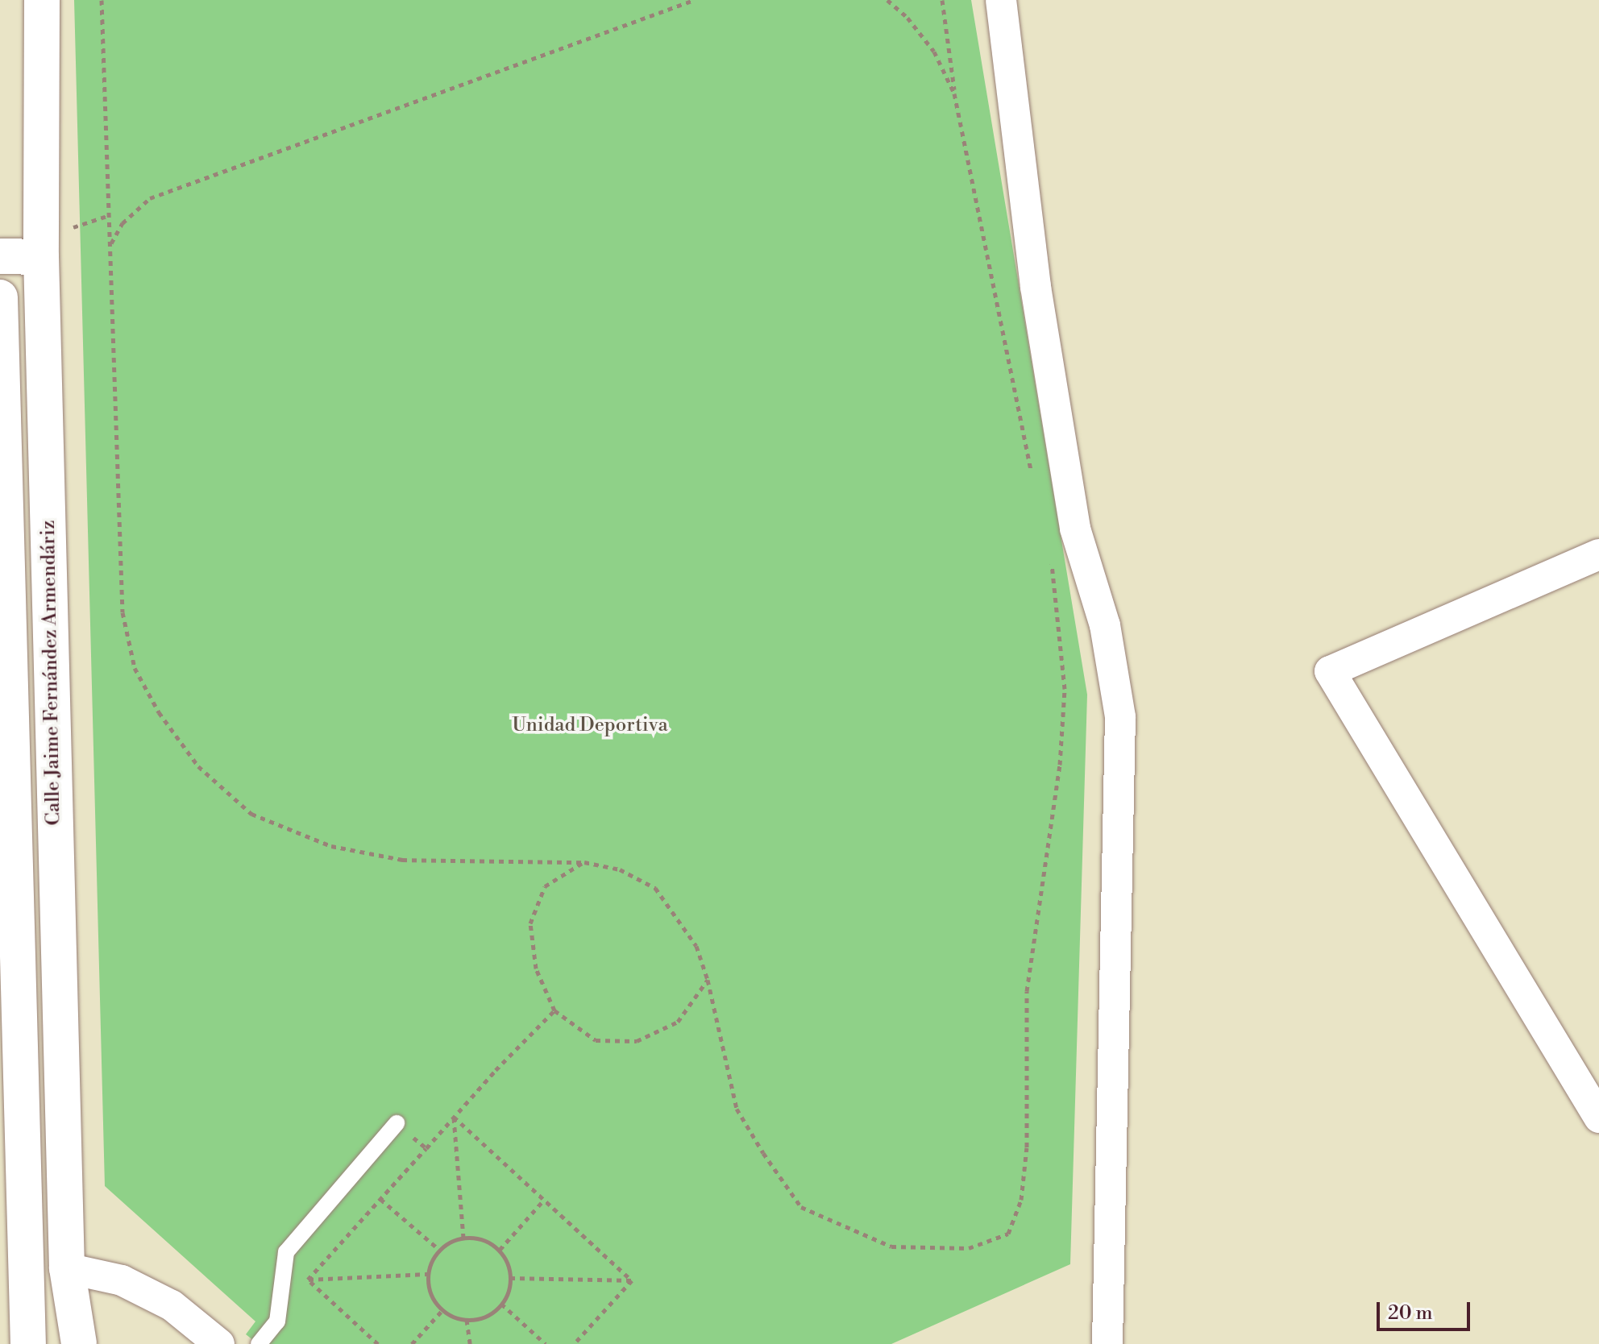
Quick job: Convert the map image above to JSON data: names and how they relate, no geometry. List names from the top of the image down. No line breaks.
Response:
{"streets":{"street":["Calle Jaime Fernández Armendáriz"]},"parks":["Unidad Deportiva"],"scale_bar":"20 m"}
